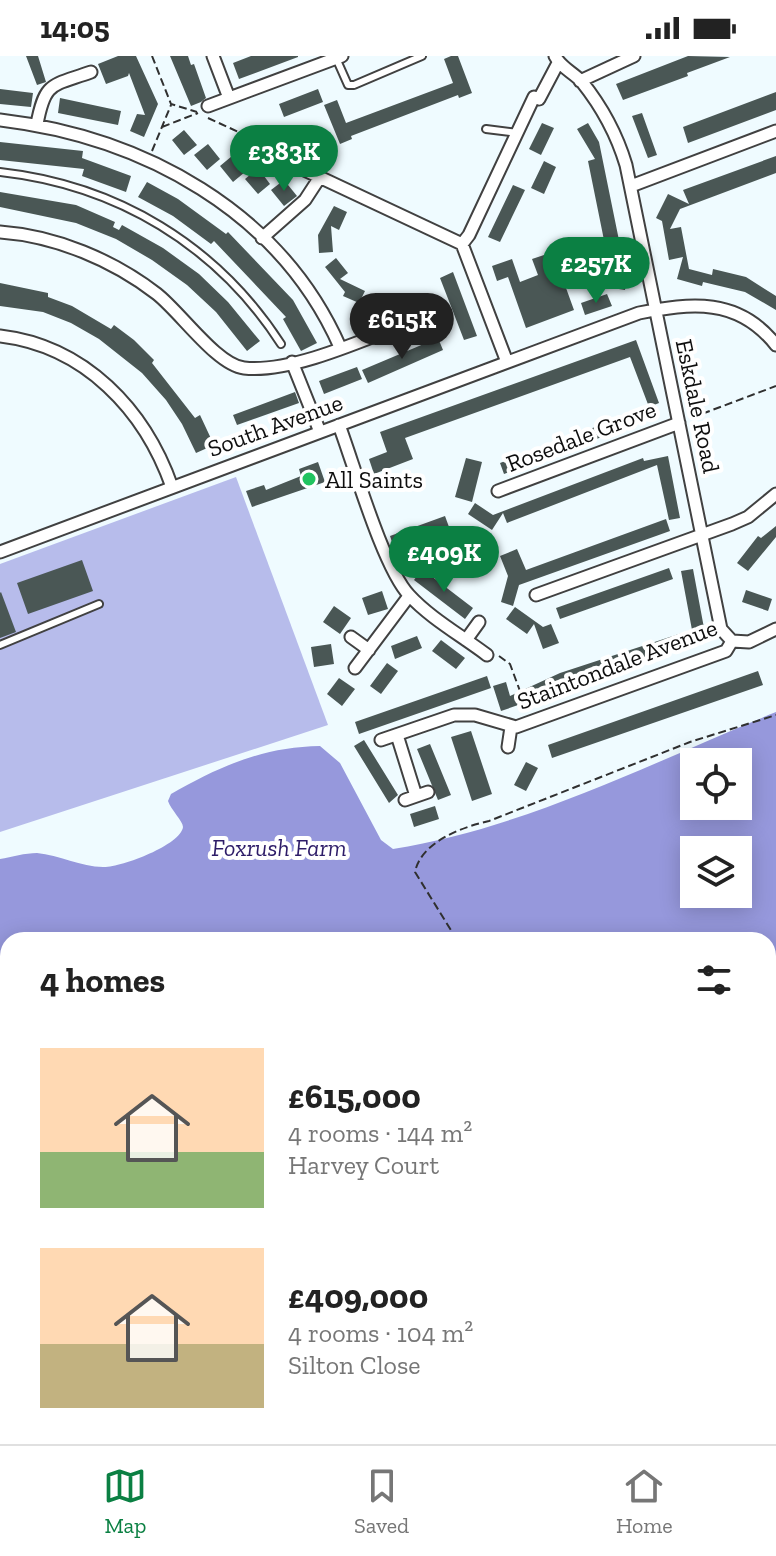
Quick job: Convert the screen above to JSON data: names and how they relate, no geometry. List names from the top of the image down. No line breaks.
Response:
{"streets":{"street":["Eskdale Road","South Avenue","Rosedale Grove","Staintondale Avenue"]},"crossings":[["Eskdale Road","South Avenue"],["Eskdale Road","Rosedale Grove"],["Eskdale Road","Staintondale Avenue"]],"parks":["Foxrush Farm"],"places":["All Saints"],"page":{"status":"14:05","price":["£383K","£257K","£615K","£409K"],"heading":"4 homes","list":[{"name":"£615,000","note":"4 rooms · 144 m² · Harvey Court"},{"name":"£409,000","note":"4 rooms · 104 m² · Silton Close"}],"tabs":["Map","Saved","Home"]}}
